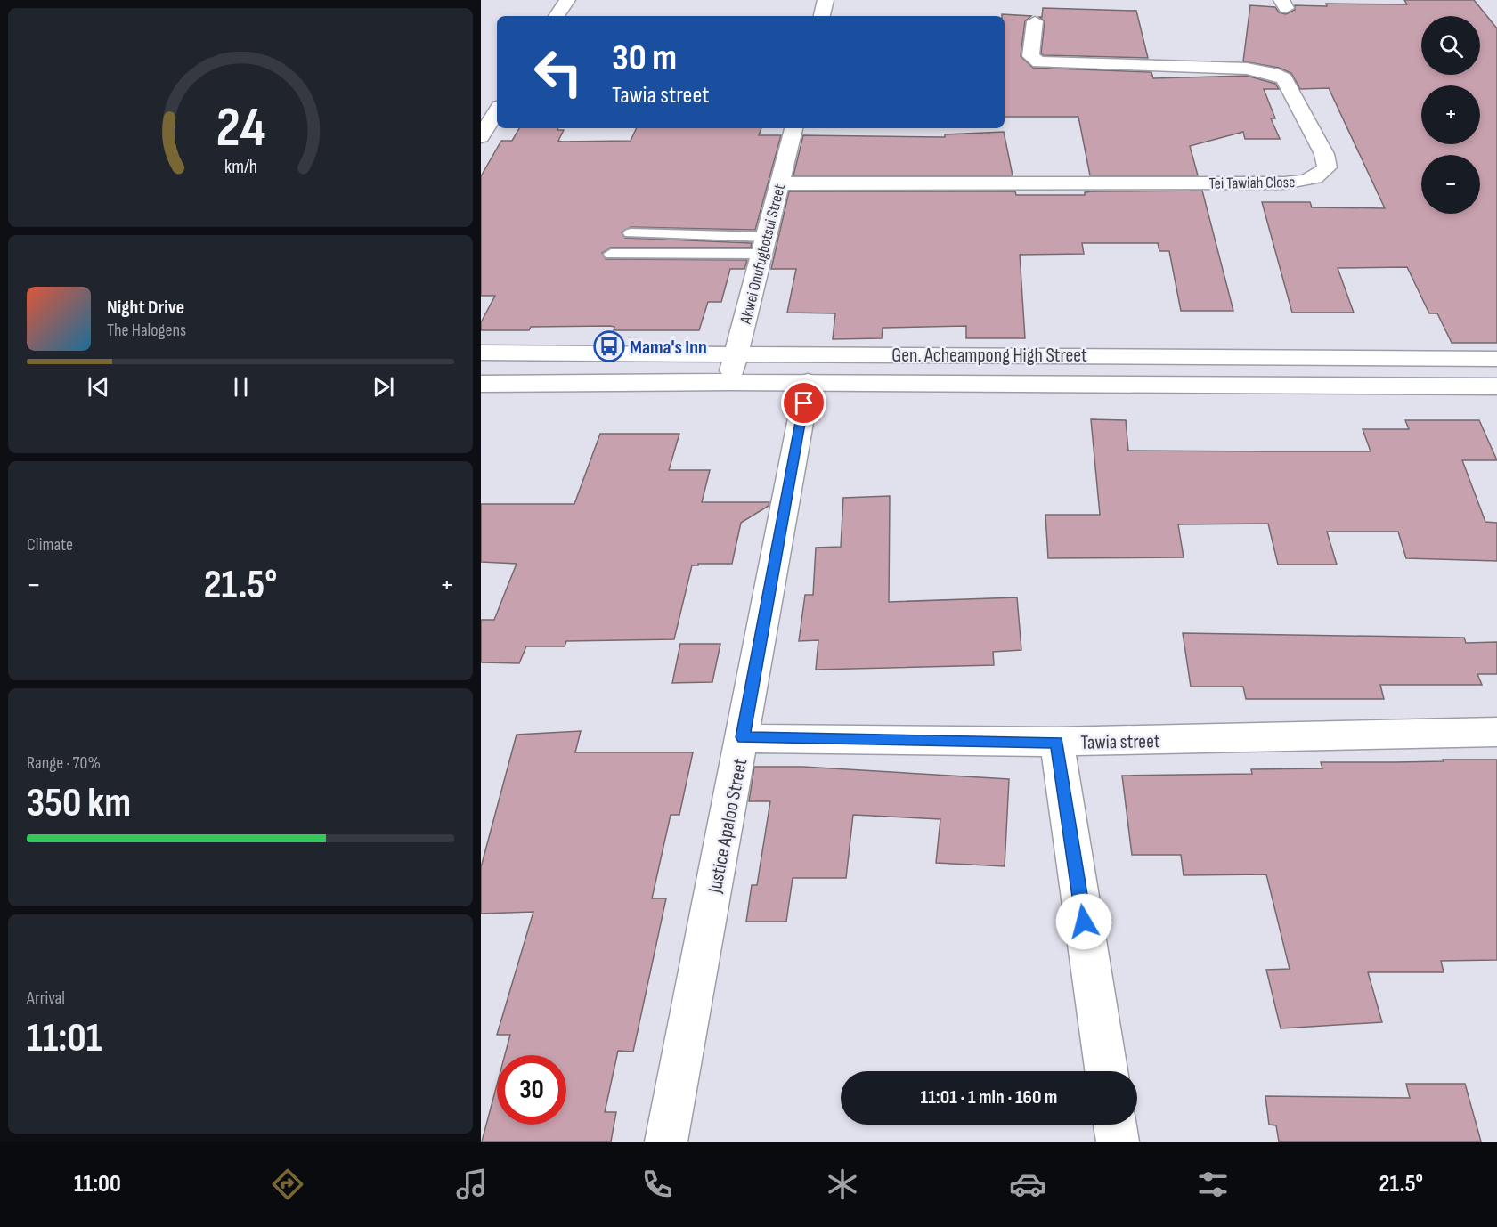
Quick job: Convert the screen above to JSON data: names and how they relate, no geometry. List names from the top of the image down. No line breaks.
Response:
{"streets":{"street":["Tei Tawiah Close","Akwei Onufugbotsui Street","Gen. Acheampong High Street","Tawia street","Justice Apaloo Street"]},"crossings":[["Tei Tawiah Close","Akwei Onufugbotsui Street"],["Akwei Onufugbotsui Street","Gen. Acheampong High Street"],["Gen. Acheampong High Street","Justice Apaloo Street"],["Tawia street","Justice Apaloo Street"]],"places":{"bus stop":["Mama's Inn"]},"page":{"map_buttons":["+","−"],"turn":["30 m","Tawia street"],"song":["Night Drive","The Halogens"],"tile":["Climate",["Range · 70%","350 km"],["Arrival","11:01"]],"heat":["−","21.5°","+"],"limit":"30","trip":"11:01 · 1 min · 160 m","tabs":["11:00","21.5°"],"gauge":["24","km/h"]}}
